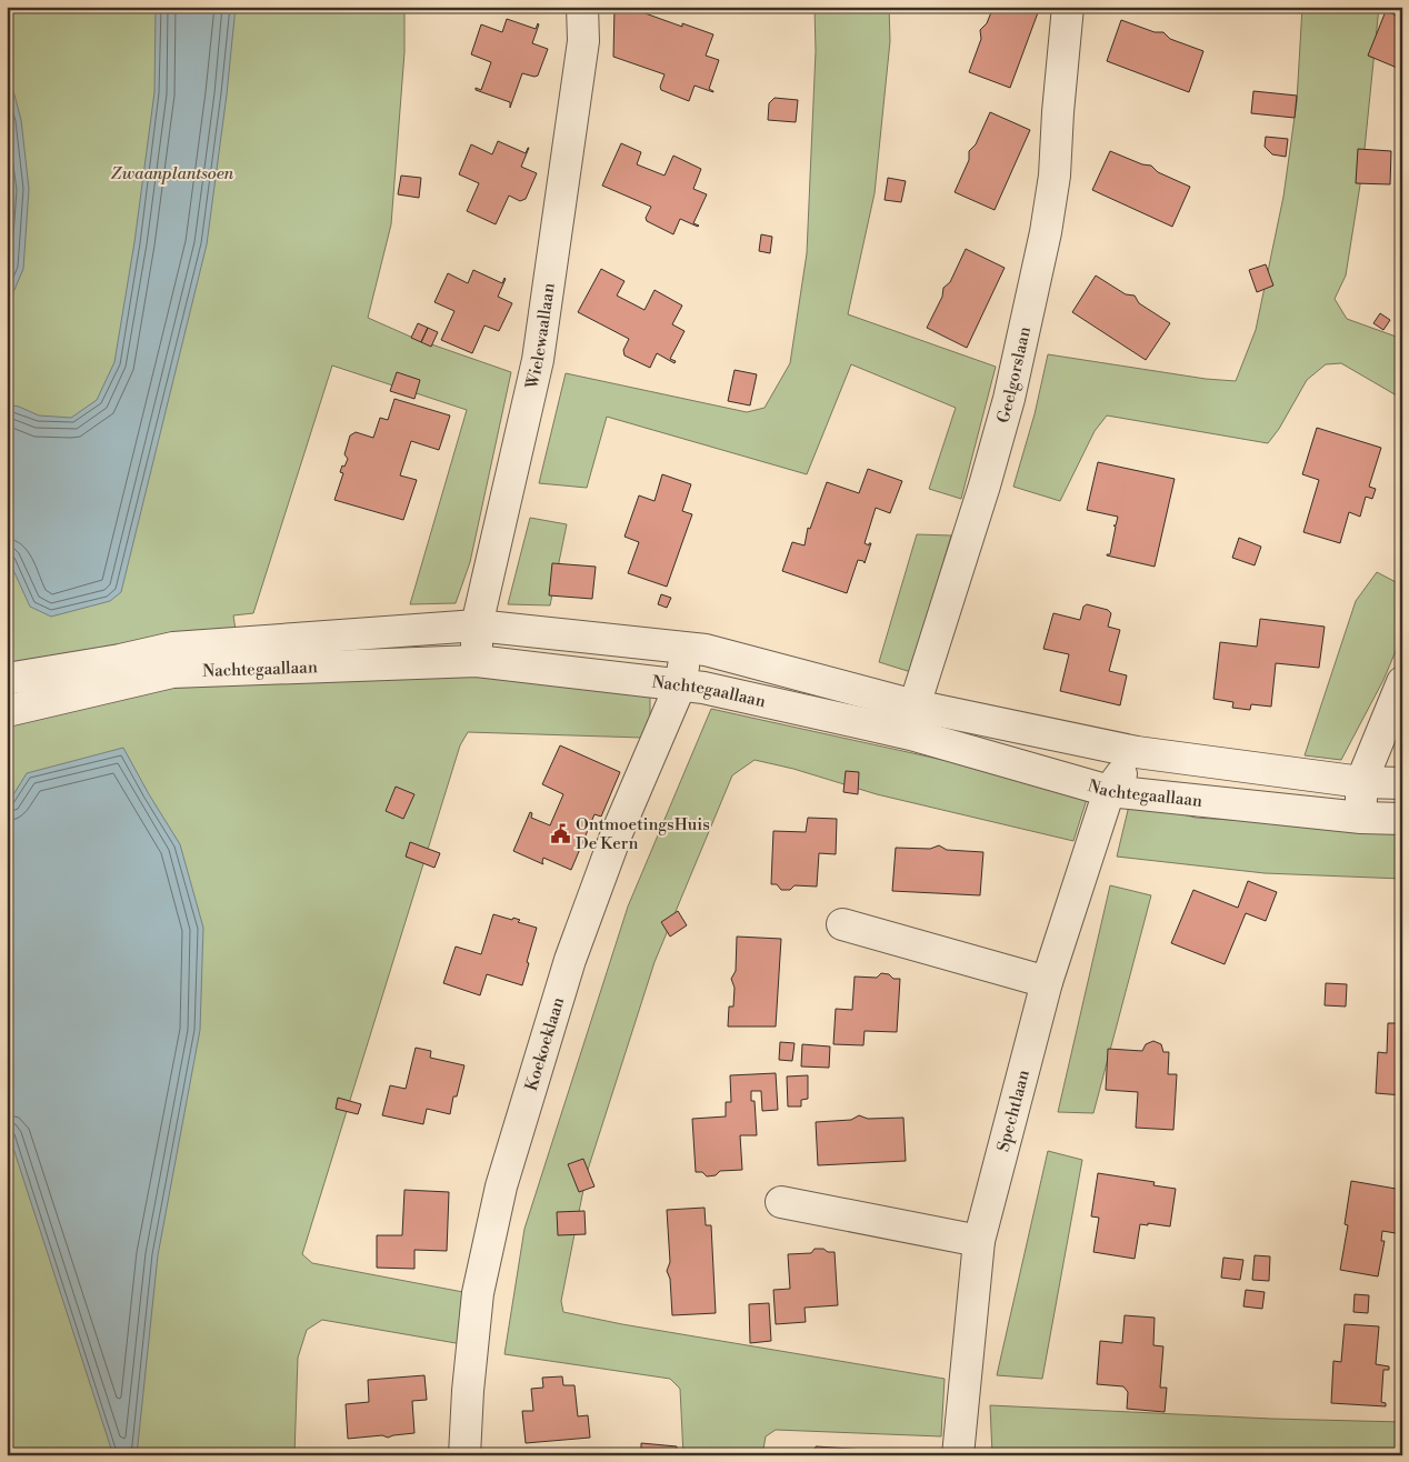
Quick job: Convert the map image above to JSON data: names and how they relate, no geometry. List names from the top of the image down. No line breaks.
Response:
{"streets":{"street":["Wielewaallaan","Geelgorslaan","Nachtegaallaan","Koekoeklaan","Spechtlaan"]},"crossings":[["Wielewaallaan","Nachtegaallaan"],["Geelgorslaan","Nachtegaallaan"],["Nachtegaallaan","Koekoeklaan"],["Nachtegaallaan","Spechtlaan"]],"parks":["Zwaanplantsoen"],"places":{"public building":["OntmoetingsHuis De Kern"]}}
